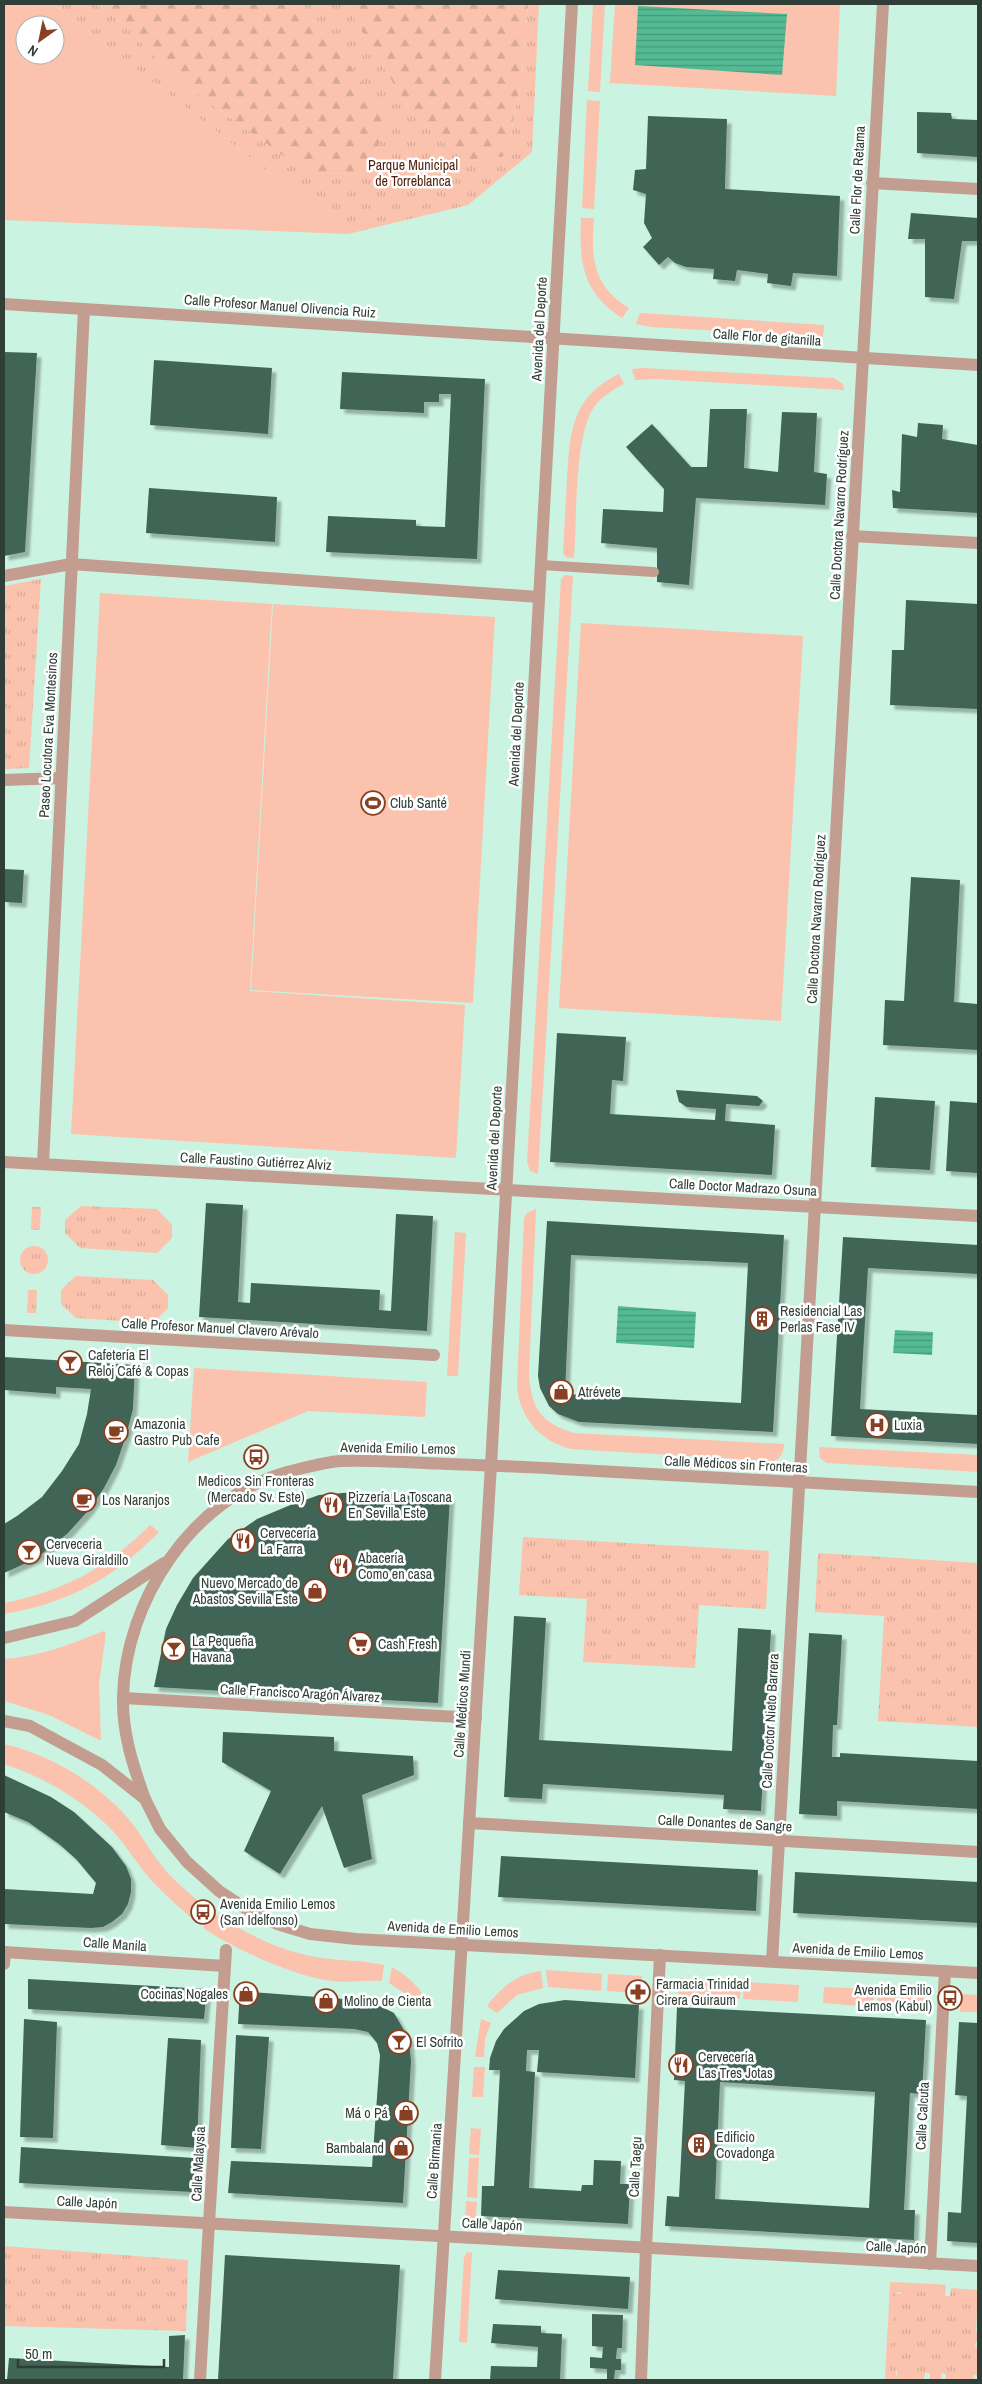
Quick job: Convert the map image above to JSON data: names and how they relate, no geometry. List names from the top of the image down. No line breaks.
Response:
{"streets":{"street":["Calle Flor de Retama","Calle Profesor Manuel Olivencia Ruiz","Avenida del Deporte","Calle Flor de gitanilla","Calle Doctora Navarro Rodríguez","Paseo Locutora Eva Montesinos","Calle Faustino Gutiérrez Alviz","Calle Doctor Madrazo Osuna","Calle Profesor Manuel Clavero Arévalo","Avenida Emilio Lemos","Calle Médicos sin Fronteras","Calle Francisco Aragón Álvarez","Calle Médicos Mundi","Calle Doctor Nieto Barrera","Calle Donantes de Sangre","Avenida de Emilio Lemos","Calle Manila","Calle Calcuta","Calle Birmania","Calle Malaysia","Calle Taegu","Calle Japón"]},"crossings":[["Calle Flor de Retama","Calle Flor de gitanilla"],["Calle Flor de Retama","Calle Doctora Navarro Rodríguez"],["Calle Profesor Manuel Olivencia Ruiz","Avenida del Deporte"],["Calle Profesor Manuel Olivencia Ruiz","Calle Flor de gitanilla"],["Calle Profesor Manuel Olivencia Ruiz","Paseo Locutora Eva Montesinos"],["Avenida del Deporte","Calle Flor de gitanilla"],["Avenida del Deporte","Calle Faustino Gutiérrez Alviz"],["Avenida del Deporte","Calle Doctor Madrazo Osuna"],["Avenida del Deporte","Avenida Emilio Lemos"],["Avenida del Deporte","Calle Médicos sin Fronteras"],["Avenida del Deporte","Calle Médicos Mundi"],["Calle Flor de gitanilla","Calle Doctora Navarro Rodríguez"],["Calle Doctora Navarro Rodríguez","Calle Doctor Madrazo Osuna"],["Calle Doctora Navarro Rodríguez","Calle Médicos sin Fronteras"],["Calle Doctora Navarro Rodríguez","Calle Doctor Nieto Barrera"],["Paseo Locutora Eva Montesinos","Calle Faustino Gutiérrez Alviz"],["Calle Faustino Gutiérrez Alviz","Calle Doctor Madrazo Osuna"],["Avenida Emilio Lemos","Calle Médicos sin Fronteras"],["Avenida Emilio Lemos","Calle Francisco Aragón Álvarez"],["Avenida Emilio Lemos","Calle Médicos Mundi"],["Avenida Emilio Lemos","Avenida de Emilio Lemos"],["Calle Médicos sin Fronteras","Calle Médicos Mundi"],["Calle Médicos sin Fronteras","Calle Doctor Nieto Barrera"],["Calle Francisco Aragón Álvarez","Calle Médicos Mundi"],["Calle Médicos Mundi","Calle Donantes de Sangre"],["Calle Médicos Mundi","Avenida de Emilio Lemos"],["Calle Médicos Mundi","Calle Birmania"],["Calle Doctor Nieto Barrera","Calle Donantes de Sangre"],["Calle Doctor Nieto Barrera","Avenida de Emilio Lemos"],["Avenida de Emilio Lemos","Calle Calcuta"],["Avenida de Emilio Lemos","Calle Birmania"],["Avenida de Emilio Lemos","Calle Taegu"],["Calle Manila","Calle Malaysia"],["Calle Calcuta","Calle Japón"],["Calle Birmania","Calle Japón"],["Calle Malaysia","Calle Japón"],["Calle Taegu","Calle Japón"]],"parks":["Parque Municipal de Torreblanca"],"places":{"sports":["Club Santé"],"building":["Residencial Las Perlas Fase IV","Edificio Covadonga"],"bar":["Cafetería El Reloj Café & Copas","Cerveceria Nueva Giraldillo","La Pequeña Havana","El Sofrito"],"shop":["Atrévete","Nuevo Mercado de Abastos Sevilla Este","Cocinas Nogales","Molino de Cienta","Má o Pá","Bambaland"],"hospital":["Luxia"],"cafe":["Amazonia Gastro Pub Cafe","Los Naranjos"],"bus stop":["Medicos Sin Fronteras (Mercado Sv. Este)","Avenida Emilio Lemos (San Idelfonso)","Avenida Emilio Lemos (Kabul)"],"restaurant":["Pizzería La Toscana En Sevilla Este","Cervecería La Farra","Abacería Como en casa","Cervecería Las Tres Jotas"],"supermarket":["Cash Fresh"],"pharmacy":["Farmacia Trinidad Cirera Guiraum"]},"scale_bar":"50 m","north":"bottom left"}
